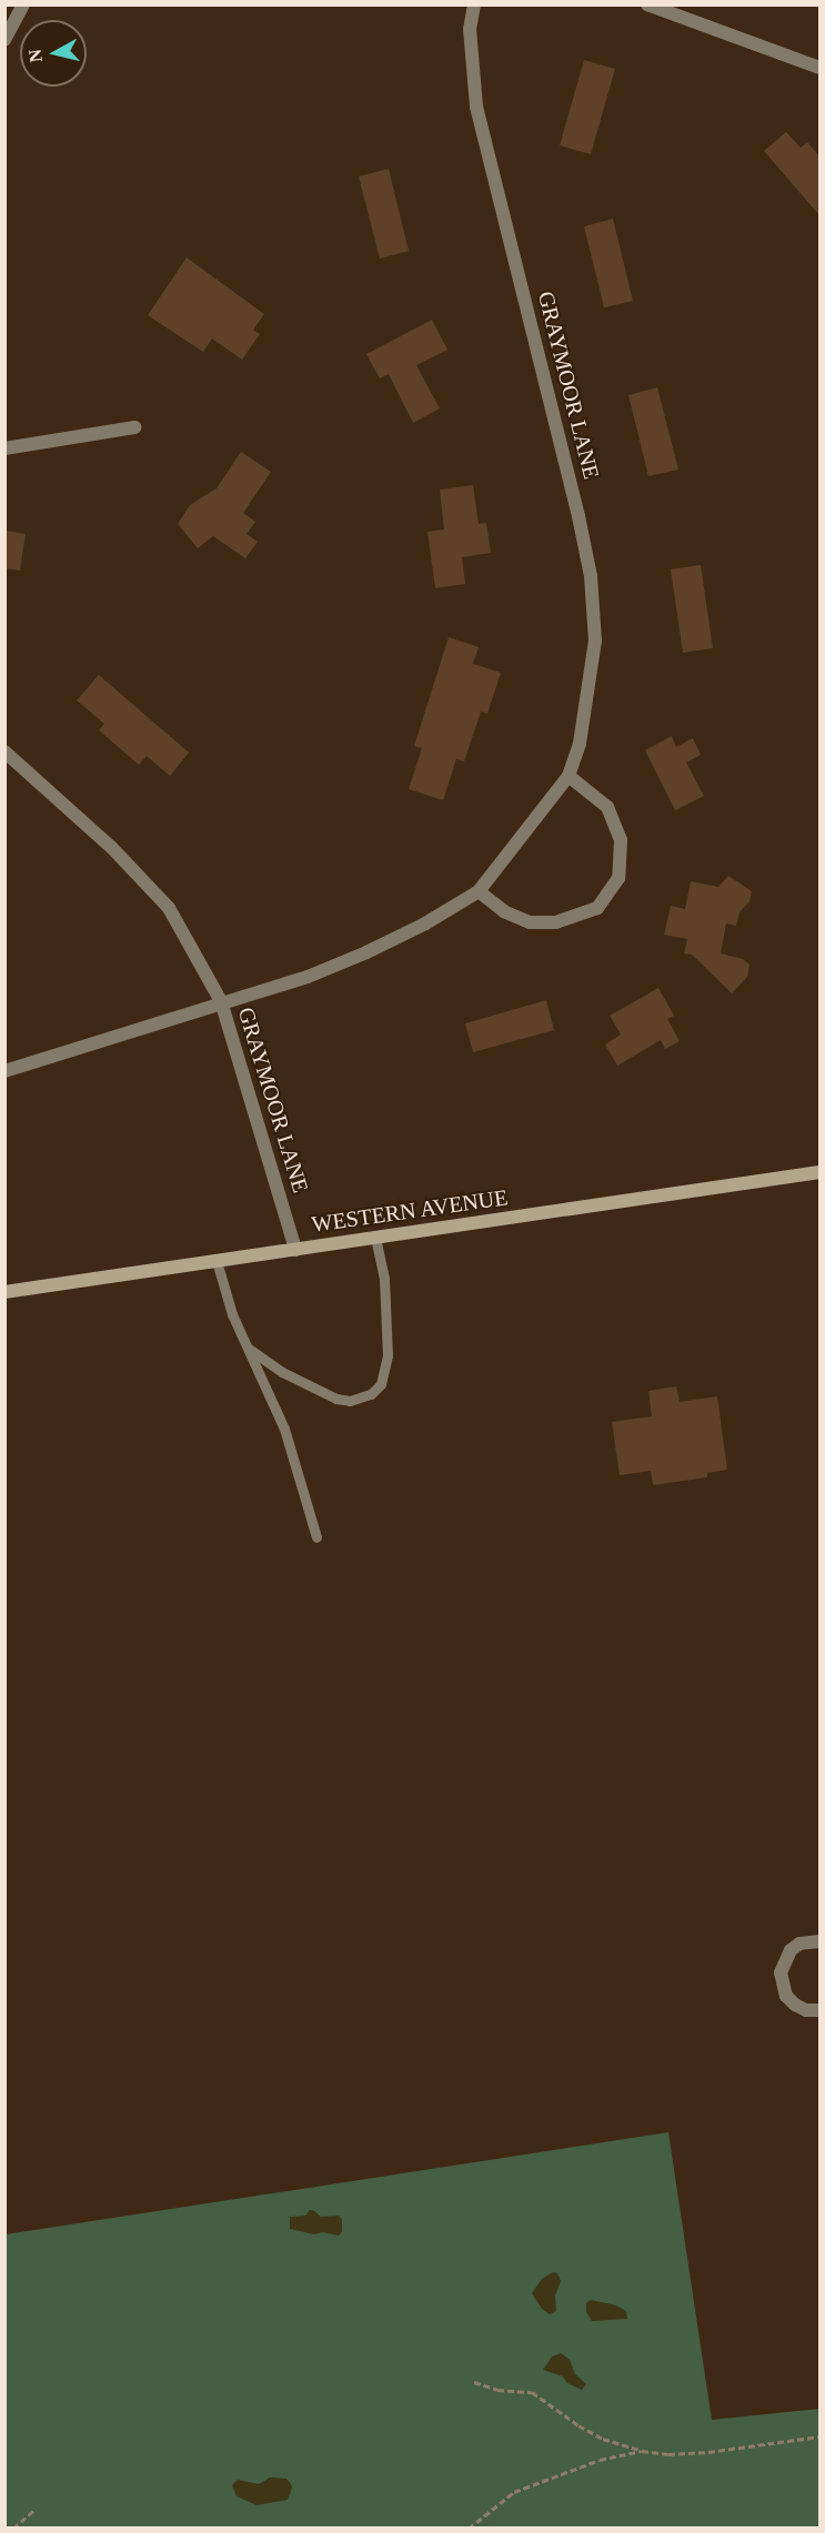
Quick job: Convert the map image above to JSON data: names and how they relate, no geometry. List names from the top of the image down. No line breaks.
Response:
{"streets":{"main road":["WESTERN AVENUE"],"street":["GRAYMOOR LANE"]},"crossings":[["GRAYMOOR LANE","WESTERN AVENUE"]],"north":"left"}
